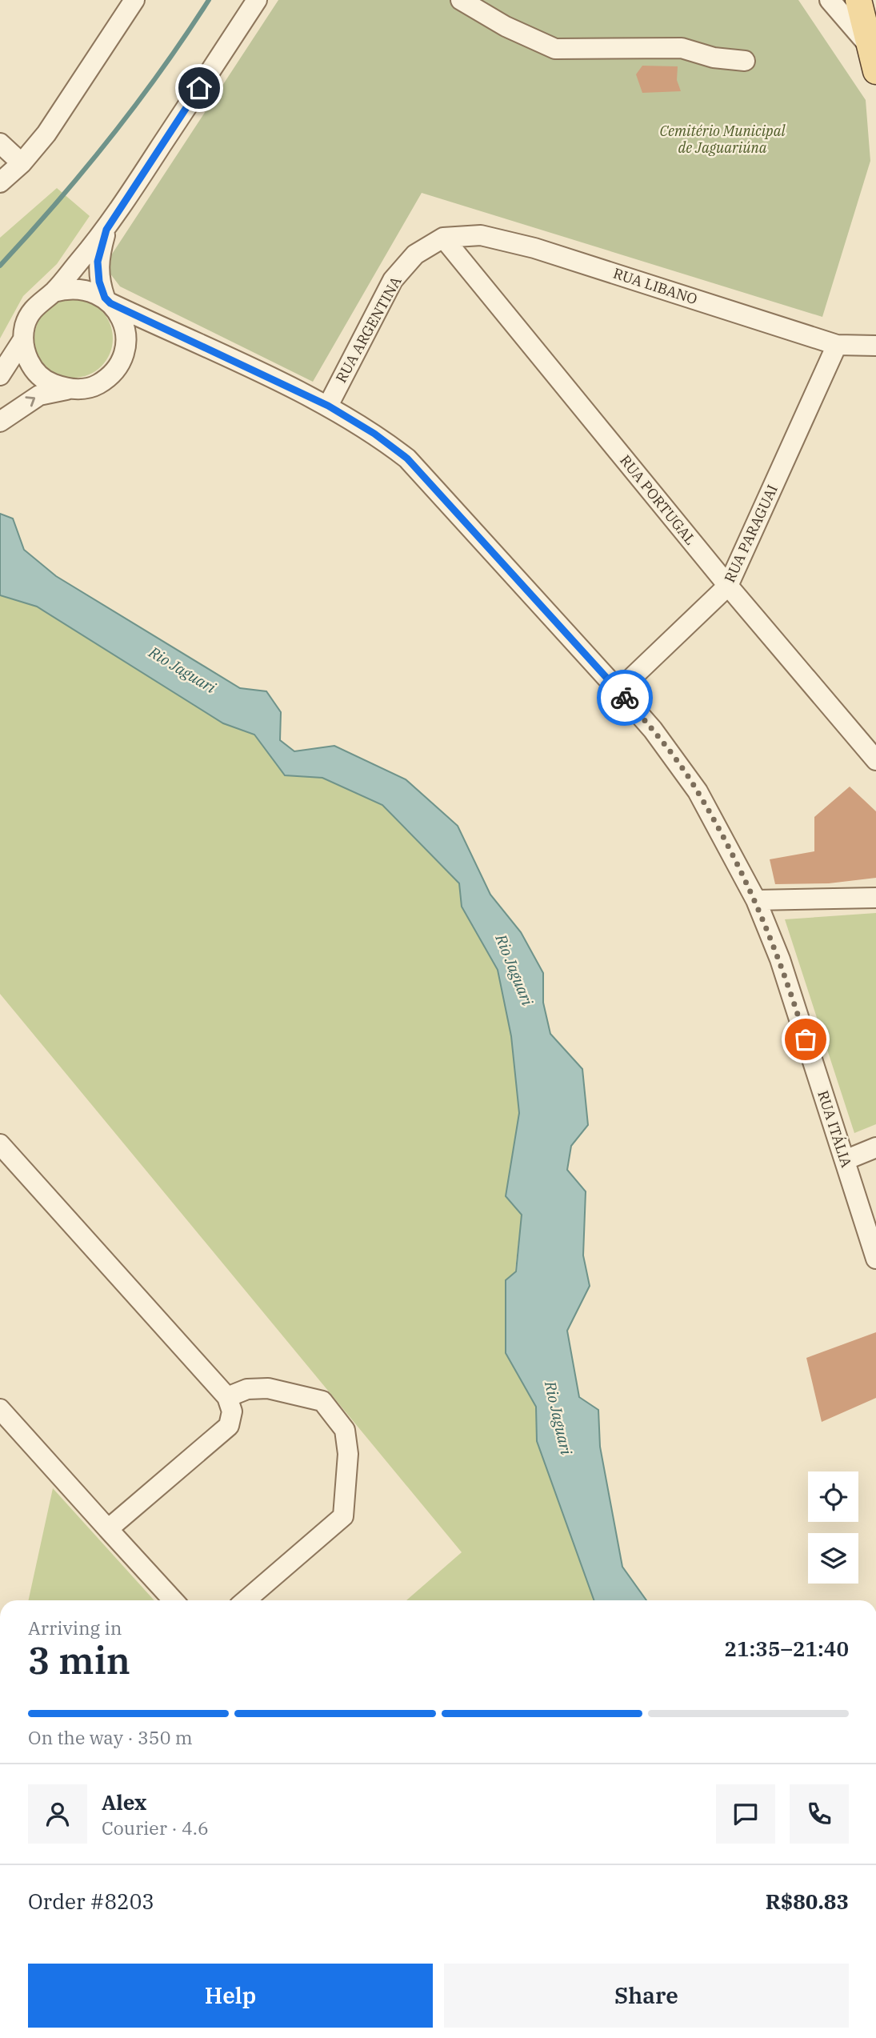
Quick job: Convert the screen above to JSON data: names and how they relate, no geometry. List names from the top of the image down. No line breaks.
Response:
{"streets":{"street":["RUA LIBANO","RUA ARGENTINA","RUA PORTUGAL","RUA PARAGUAI","RUA ITÁLIA"]},"crossings":[["RUA LIBANO","RUA ARGENTINA"],["RUA LIBANO","RUA PORTUGAL"],["RUA LIBANO","RUA PARAGUAI"],["RUA ARGENTINA","RUA PORTUGAL"],["RUA ARGENTINA","RUA ITÁLIA"],["RUA PORTUGAL","RUA PARAGUAI"],["RUA PARAGUAI","RUA ITÁLIA"]],"water":["Rio Jaguari"],"parks":["Cemitério Municipal de Jaguariúna"],"page":{"heading":["3 min","Arriving in","21:35–21:40"],"panel":["Alex","Courier · 4.6","Order #8203","R$80.83"],"bar":"On the way · 350 m","buttons":["Help","Share"]}}
